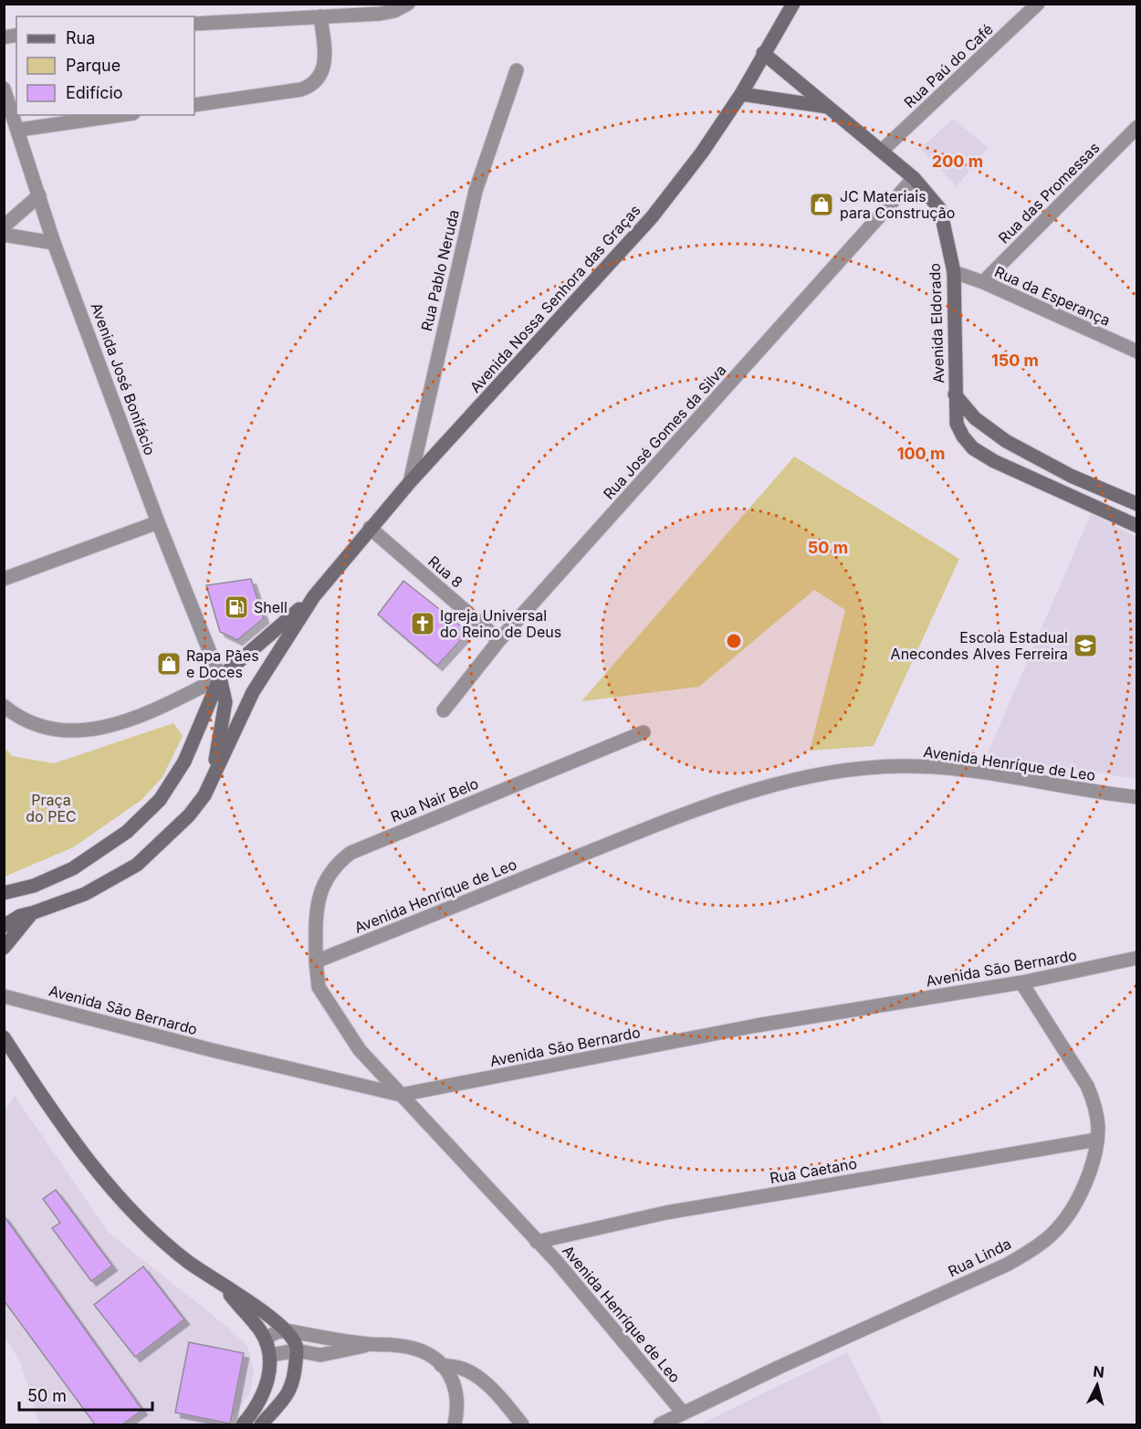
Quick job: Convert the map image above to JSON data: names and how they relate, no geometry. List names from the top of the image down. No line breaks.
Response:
{"streets":{"main road":["Avenida Nossa Senhora das Graças","Avenida Eldorado"],"street":["Rua Paú do Café","Rua das Promessas","Rua Pablo Neruda","Rua da Esperança","Avenida José Bonifácio","Rua José Gomes da Silva","Rua 8","Avenida Henríque de Leo","Rua Nair Belo","Avenida São Bernardo","Rua Caetano","Rua Linda"]},"crossings":[["Rua Paú do Café","Avenida Eldorado"],["Rua das Promessas","Rua da Esperança"],["Rua Pablo Neruda","Avenida Nossa Senhora das Graças"],["Rua da Esperança","Avenida Eldorado"],["Avenida Nossa Senhora das Graças","Avenida Eldorado"],["Avenida Nossa Senhora das Graças","Avenida José Bonifácio"],["Avenida Nossa Senhora das Graças","Rua 8"],["Avenida Eldorado","Rua José Gomes da Silva"],["Rua José Gomes da Silva","Rua 8"],["Avenida Henríque de Leo","Rua Nair Belo"],["Avenida Henríque de Leo","Avenida São Bernardo"],["Avenida Henríque de Leo","Rua Caetano"],["Avenida Henríque de Leo","Rua Linda"],["Avenida São Bernardo","Rua Linda"],["Rua Caetano","Rua Linda"]],"parks":["Praça do PEC"],"places":{"shop":["JC Materiais para Construção","Rapa Pães e Doces"],"fuel station":["Shell"],"church":["Igreja Universal do Reino de Deus"],"school or university":["Escola Estadual Anecondes Alves Ferreira"]},"legend":["Rua","Parque","Edifício"],"scale_bar":"50 m","north":"top","rings":["200 m","150 m","100 m","50 m"]}
